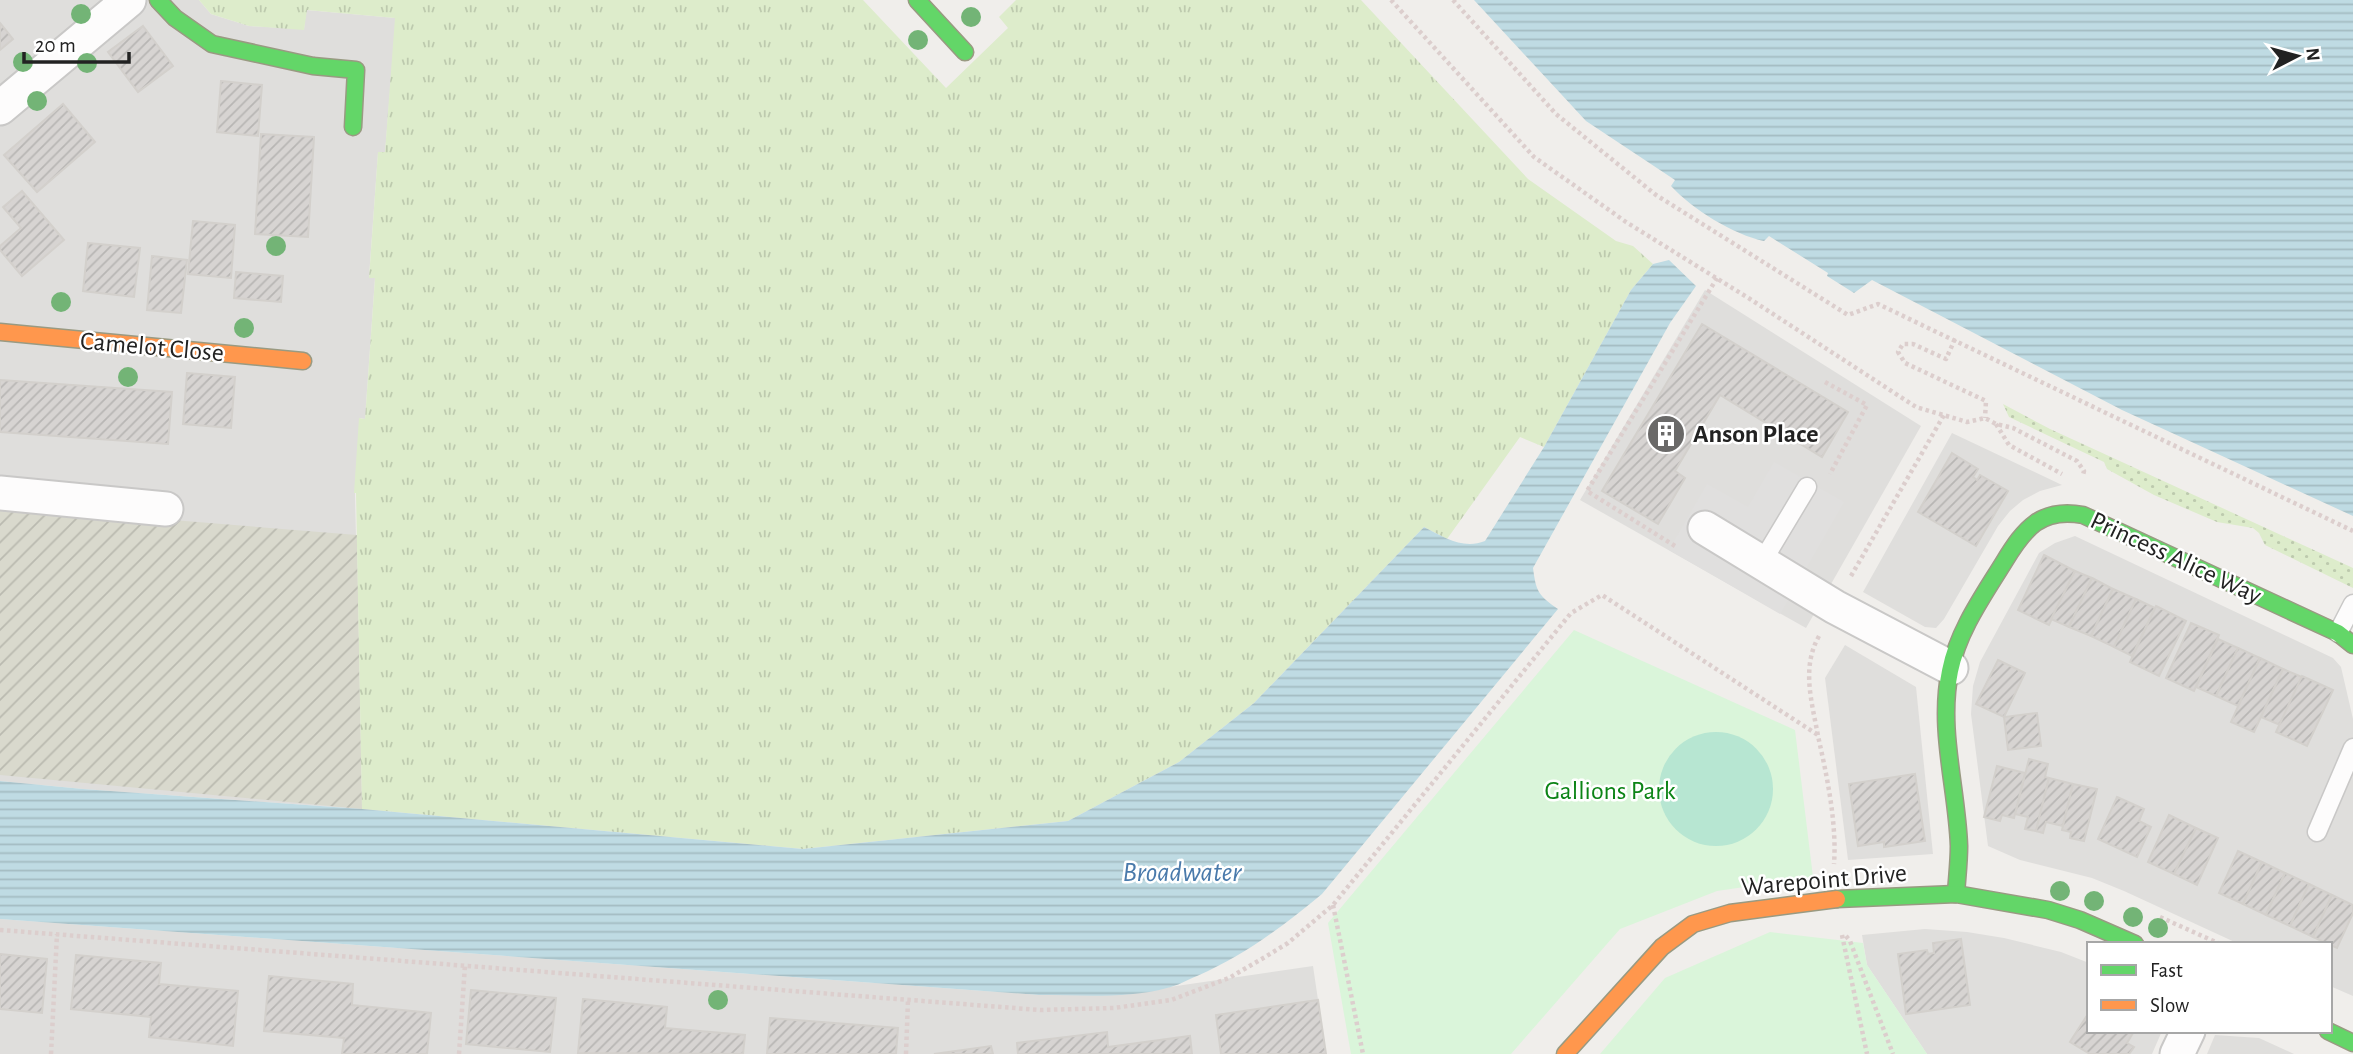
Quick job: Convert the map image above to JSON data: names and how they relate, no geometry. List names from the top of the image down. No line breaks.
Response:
{"streets":{"street":["Camelot Close","Princess Alice Way","Warepoint Drive"]},"crossings":[["Princess Alice Way","Warepoint Drive"]],"water":["Broadwater"],"parks":["Gallions Park"],"places":{"building":["Anson Place"]},"legend":["Fast","Slow"],"scale_bar":"20 m","north":"right"}
